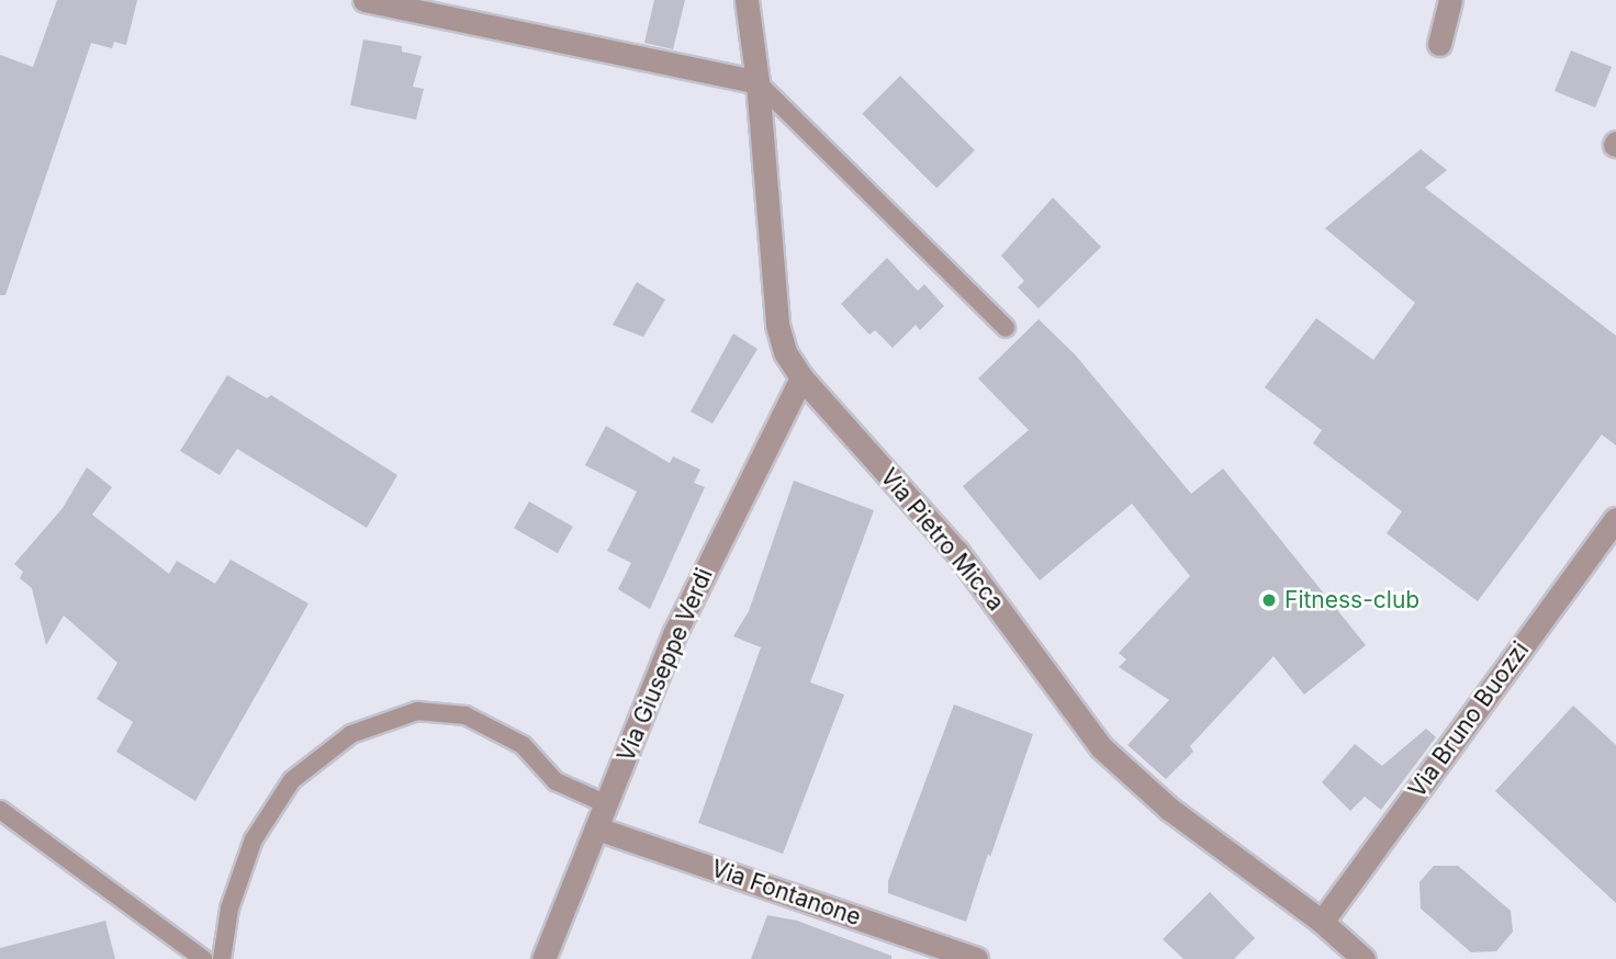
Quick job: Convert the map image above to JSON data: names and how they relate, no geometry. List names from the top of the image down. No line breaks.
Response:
{"streets":{"street":["Via Pietro Micca","Via Giuseppe Verdi","Via Bruno Buozzi","Via Fontanone"]},"crossings":[["Via Pietro Micca","Via Giuseppe Verdi"],["Via Pietro Micca","Via Bruno Buozzi"],["Via Giuseppe Verdi","Via Fontanone"]],"places":["Fitness-club"]}
